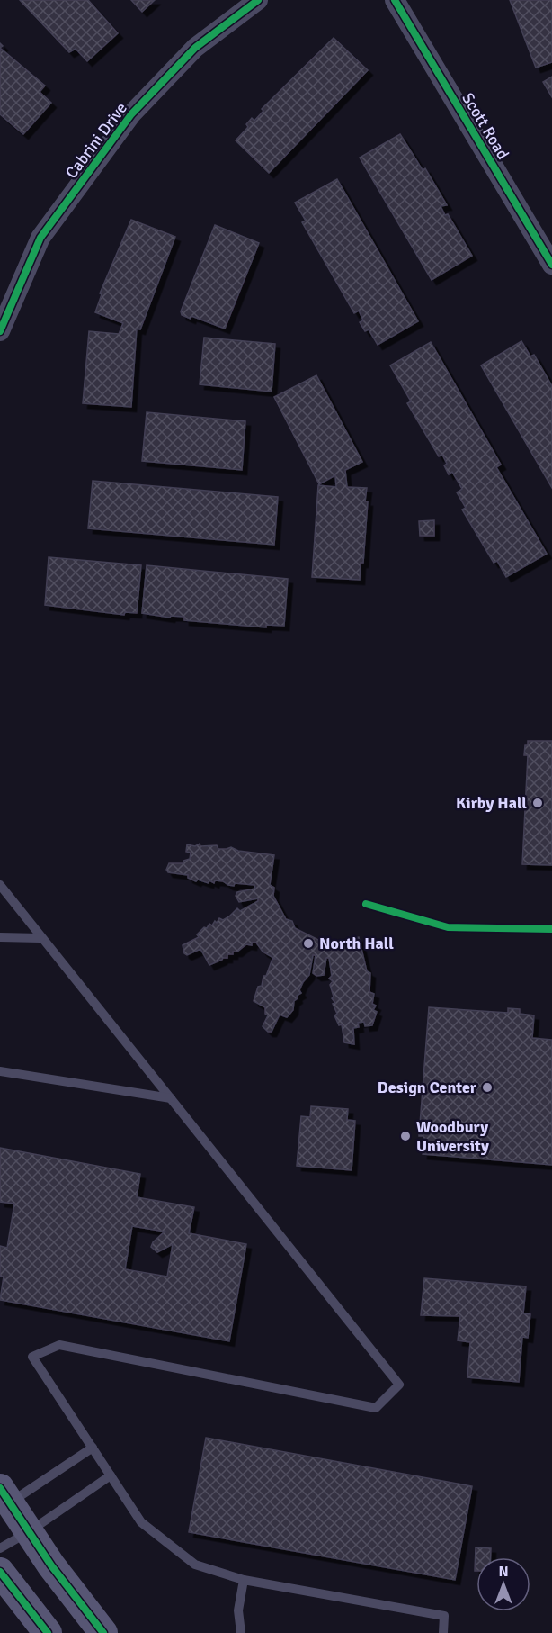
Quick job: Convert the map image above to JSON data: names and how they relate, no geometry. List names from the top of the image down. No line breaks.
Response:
{"streets":{"street":["Scott Road","Cabrini Drive"]},"places":["Kirby Hall","North Hall","Design Center","Woodbury University"],"north":"top"}
